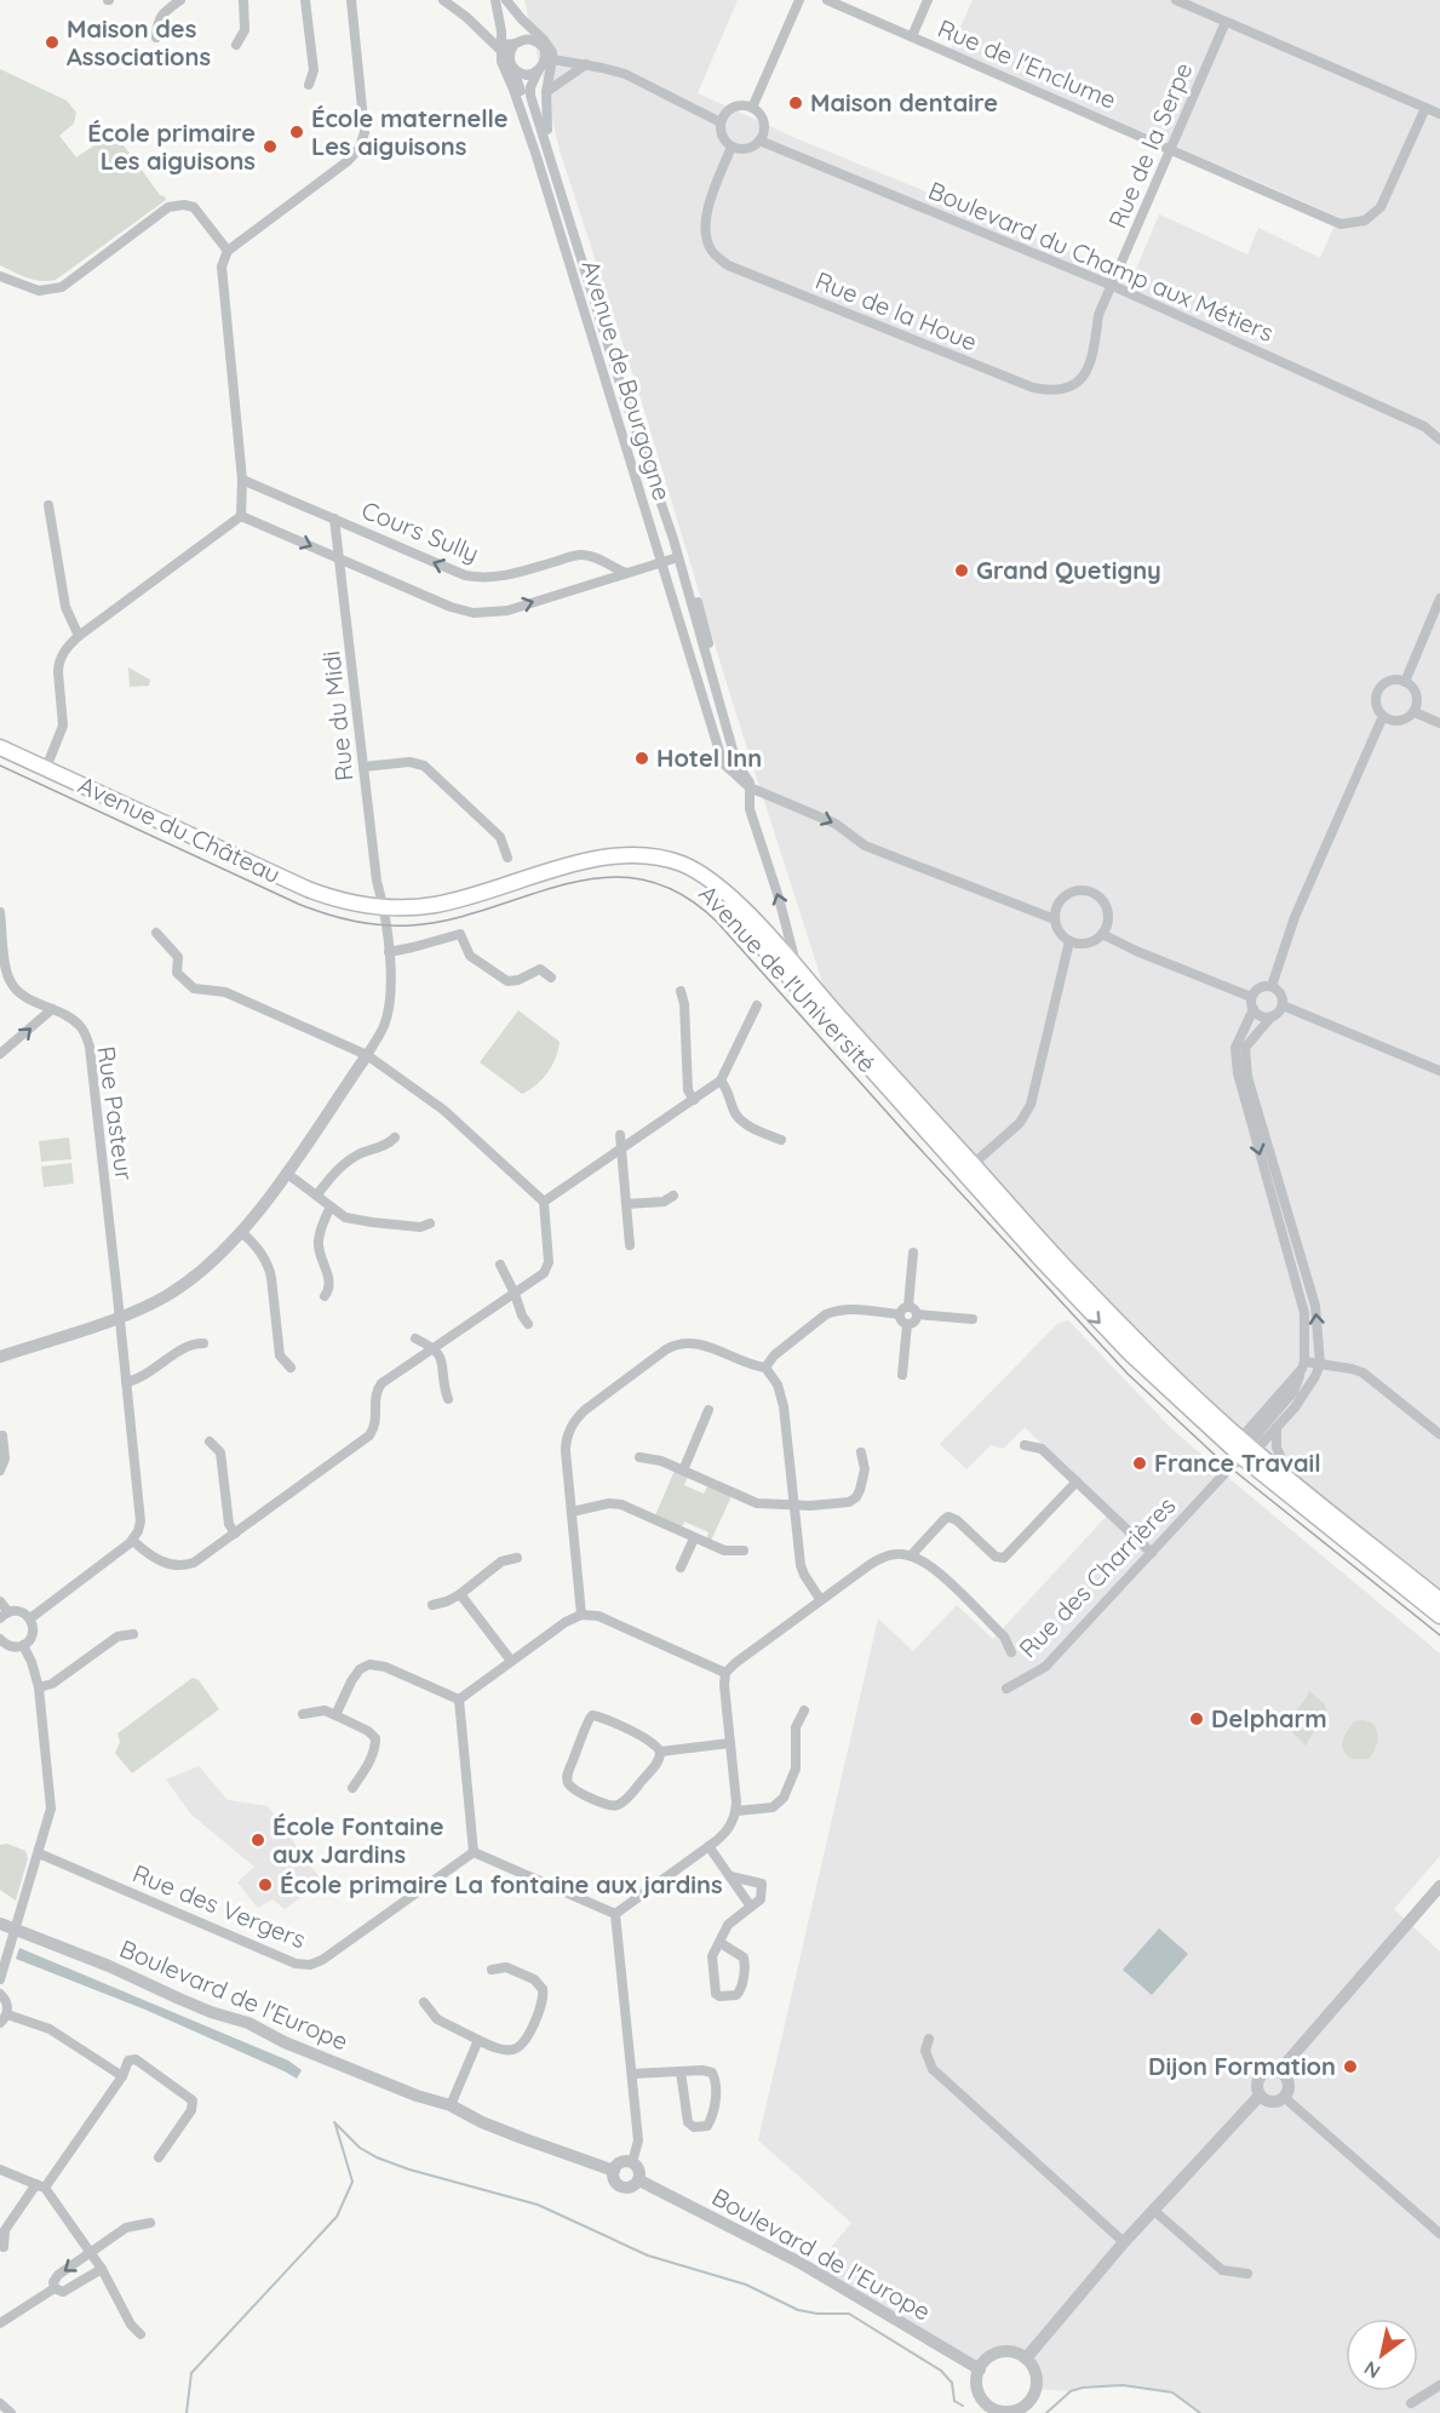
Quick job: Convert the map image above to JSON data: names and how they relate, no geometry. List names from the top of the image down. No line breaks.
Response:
{"streets":{"main road":["Avenue du Château","Avenue de l'Université"],"street":["Rue de l'Enclume","Rue de la Serpe","Boulevard du Champ aux Métiers","Rue de la Houe","Avenue de Bourgogne","Cours Sully","Rue du Midi","Rue Pasteur","Rue des Charrières","Rue des Vergers","Boulevard de l'Europe"]},"crossings":[["Rue de l'Enclume","Rue de la Serpe"],["Rue de la Serpe","Boulevard du Champ aux Métiers"],["Rue de la Serpe","Rue de la Houe"],["Boulevard du Champ aux Métiers","Rue de la Houe"],["Cours Sully","Rue du Midi"],["Rue du Midi","Avenue du Château"],["Avenue du Château","Avenue de l'Université"],["Avenue de l'Université","Rue des Charrières"]],"places":["Maison des Associations","Maison dentaire","École maternelle Les aiguisons","École primaire Les aiguisons","Grand Quetigny","Hotel Inn","France Travail","Delpharm","École Fontaine aux Jardins","École primaire La fontaine aux jardins","Dijon Formation"],"north":"bottom left"}
